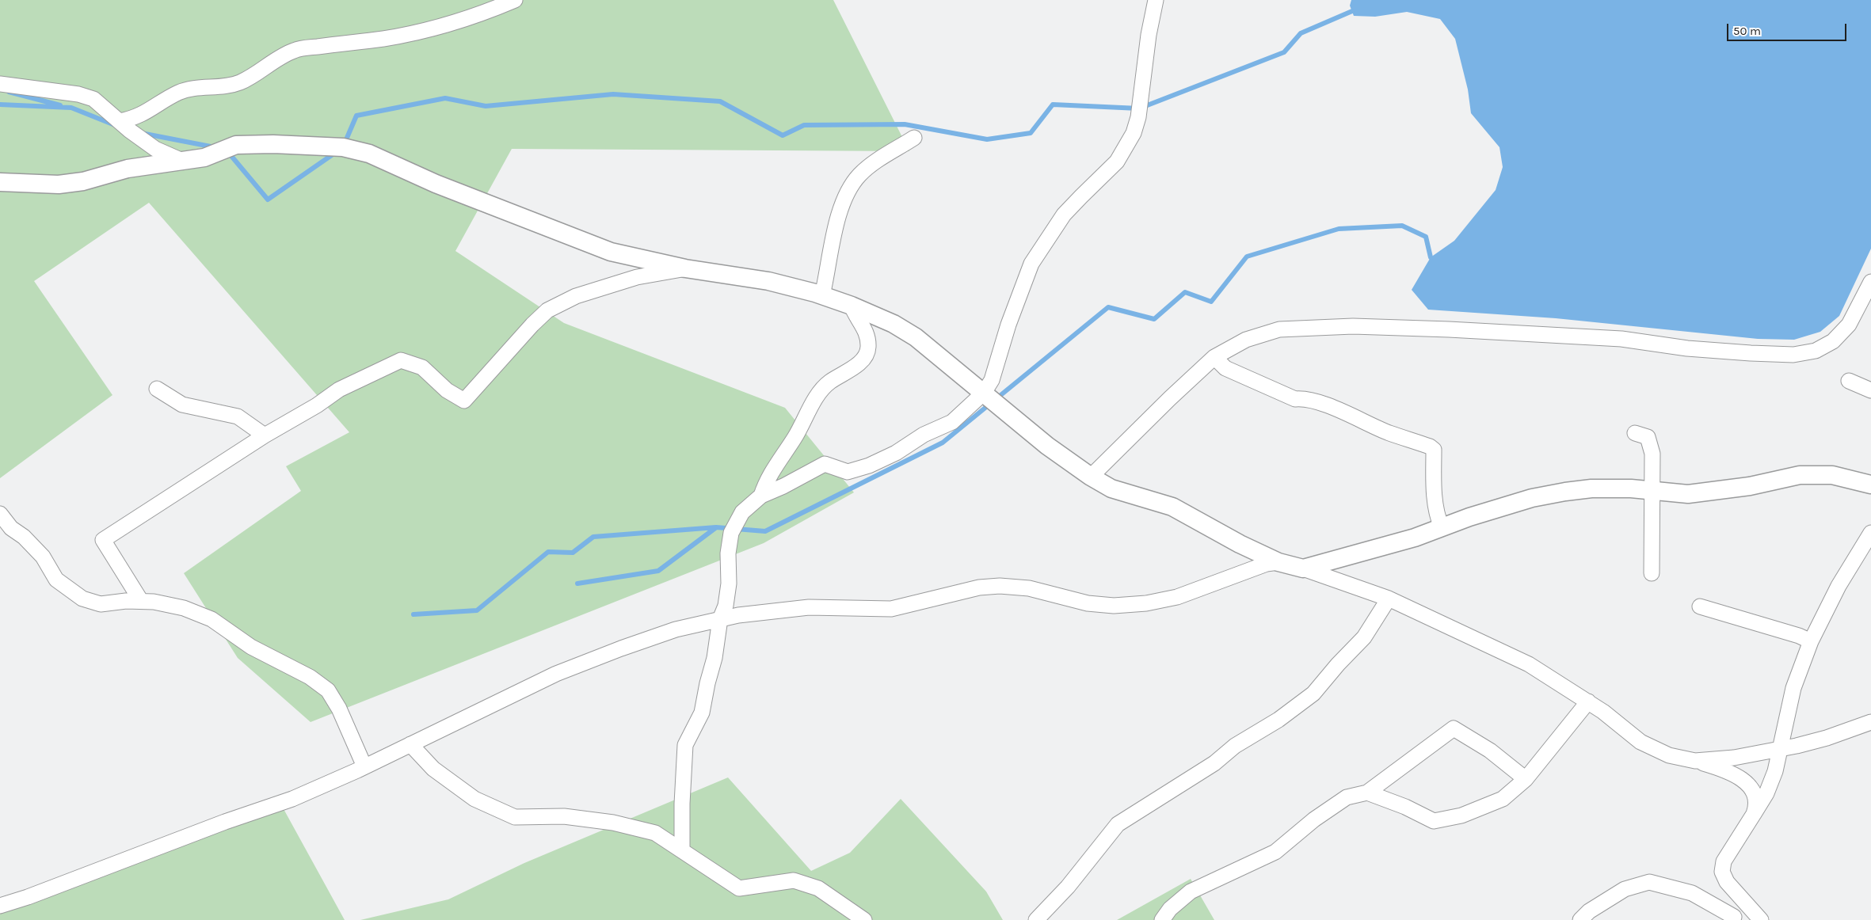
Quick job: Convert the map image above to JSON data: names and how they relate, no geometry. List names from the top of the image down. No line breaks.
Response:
{"scale_bar":"50 m"}
